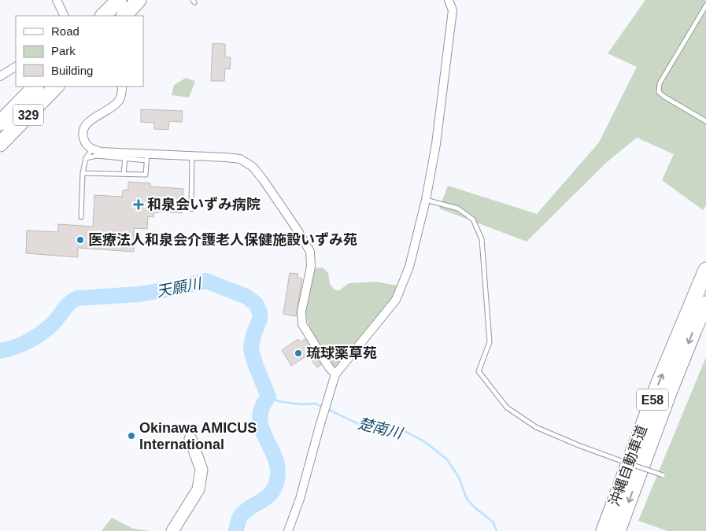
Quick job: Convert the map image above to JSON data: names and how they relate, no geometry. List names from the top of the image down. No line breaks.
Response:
{"streets":{"highway":["329","E58","沖縄自動車道"]},"water":["天願川","楚南川"],"places":{"health":["和泉会いずみ病院"],"other":["医療法人和泉会介護老人保健施設いずみ苑","琉球薬草苑","Okinawa AMICUS International"]},"legend":["Road","Park","Building"]}
